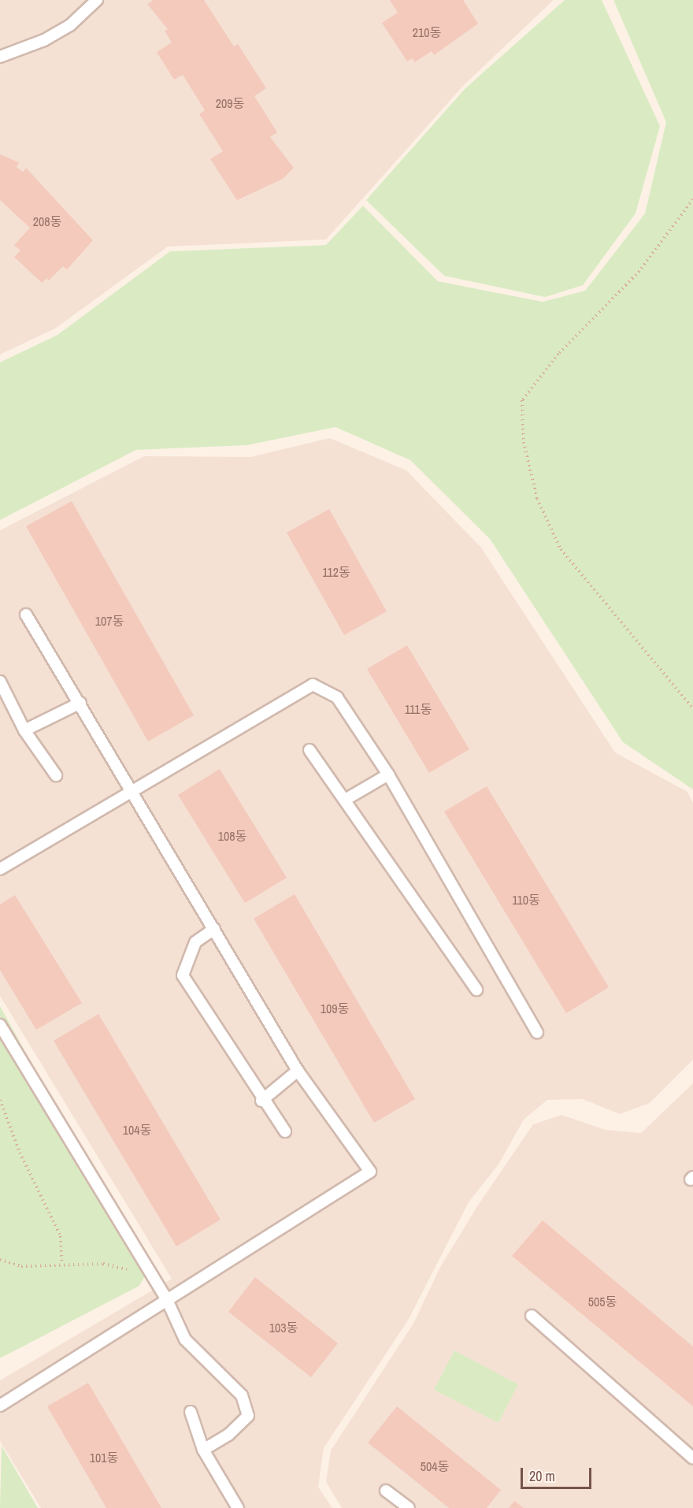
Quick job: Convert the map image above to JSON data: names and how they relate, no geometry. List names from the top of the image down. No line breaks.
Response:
{"house_numbers":["210동","209동","208동","112동","107동","111동","108동","110동","109동","104동","505동","103동","101동","504동"],"scale_bar":"20 m"}
